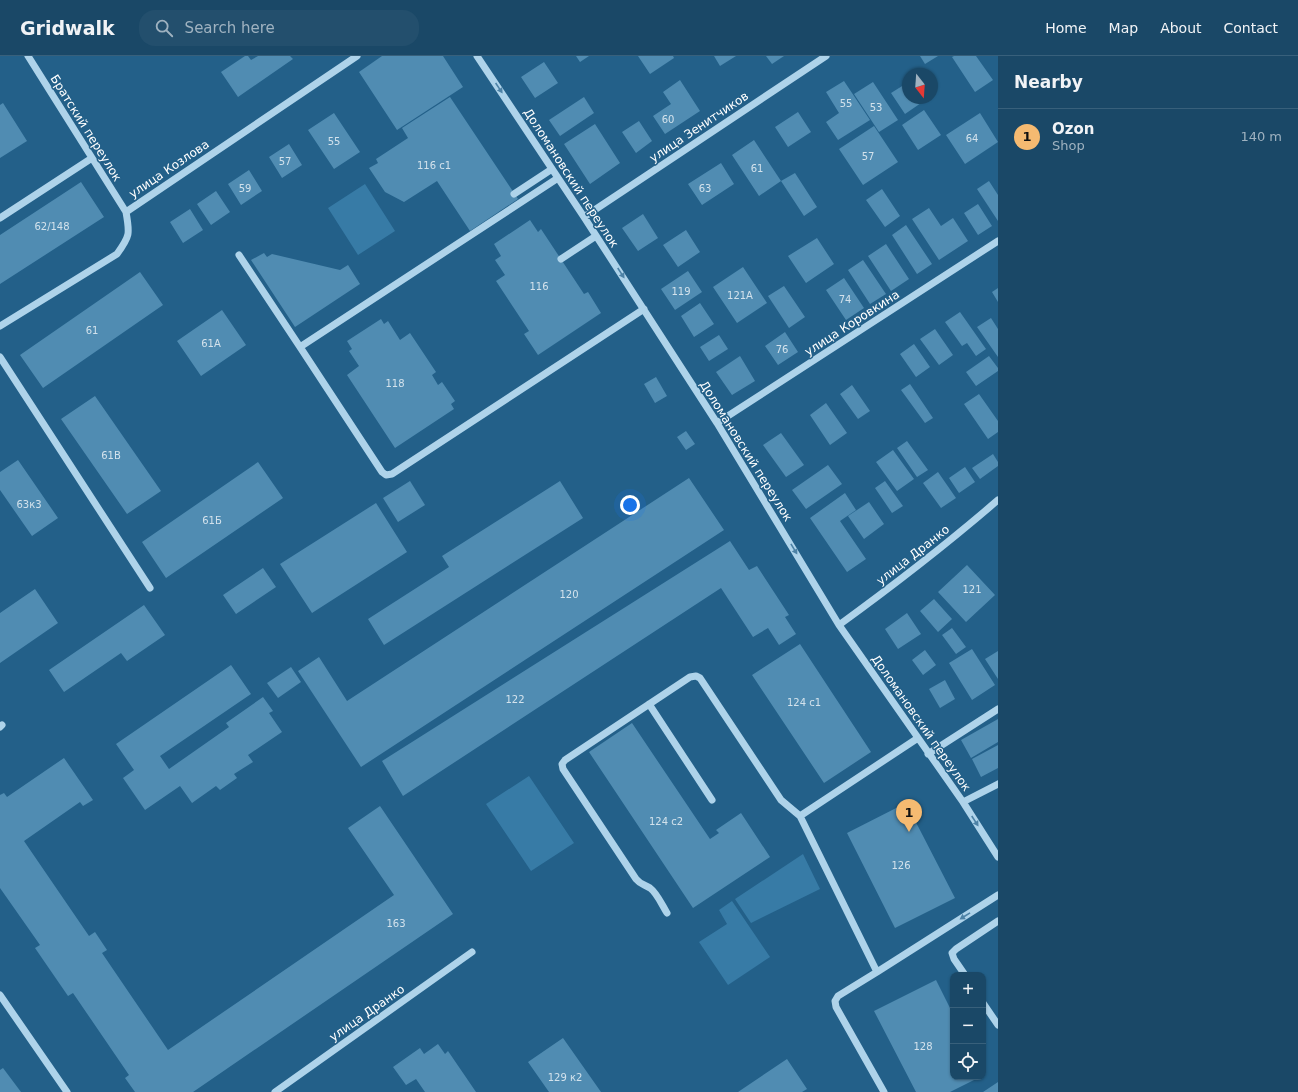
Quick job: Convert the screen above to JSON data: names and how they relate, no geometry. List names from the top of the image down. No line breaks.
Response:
{"streets":{"street":["улица Зенитчиков","Братский переулок","улица Козлова","Доломановский переулок","улица Коровкина","улица Дранко"]},"crossings":[["улица Зенитчиков","Доломановский переулок"],["Братский переулок","улица Козлова"],["Доломановский переулок","улица Коровкина"],["Доломановский переулок","улица Дранко"]],"one_way":["Доломановский переулок"],"house_numbers":["55","53","60","64","55","57","57","116 с1","61","59","63","62/148","116","119","121А","74","61","61А","76","118","61В","63к3","61Б","121","120","122","124 с1","124 с2","126","163","128","129 к2"],"north":"bottom","page":{"header":"Gridwalk","search":"Search here","nav":["Home","Map","About","Contact"],"heading":"Nearby","list":[{"mark":"1","name":"Ozon","note":"Shop","value":"140 m"}],"pins":"1","map_buttons":["+","−"]}}
